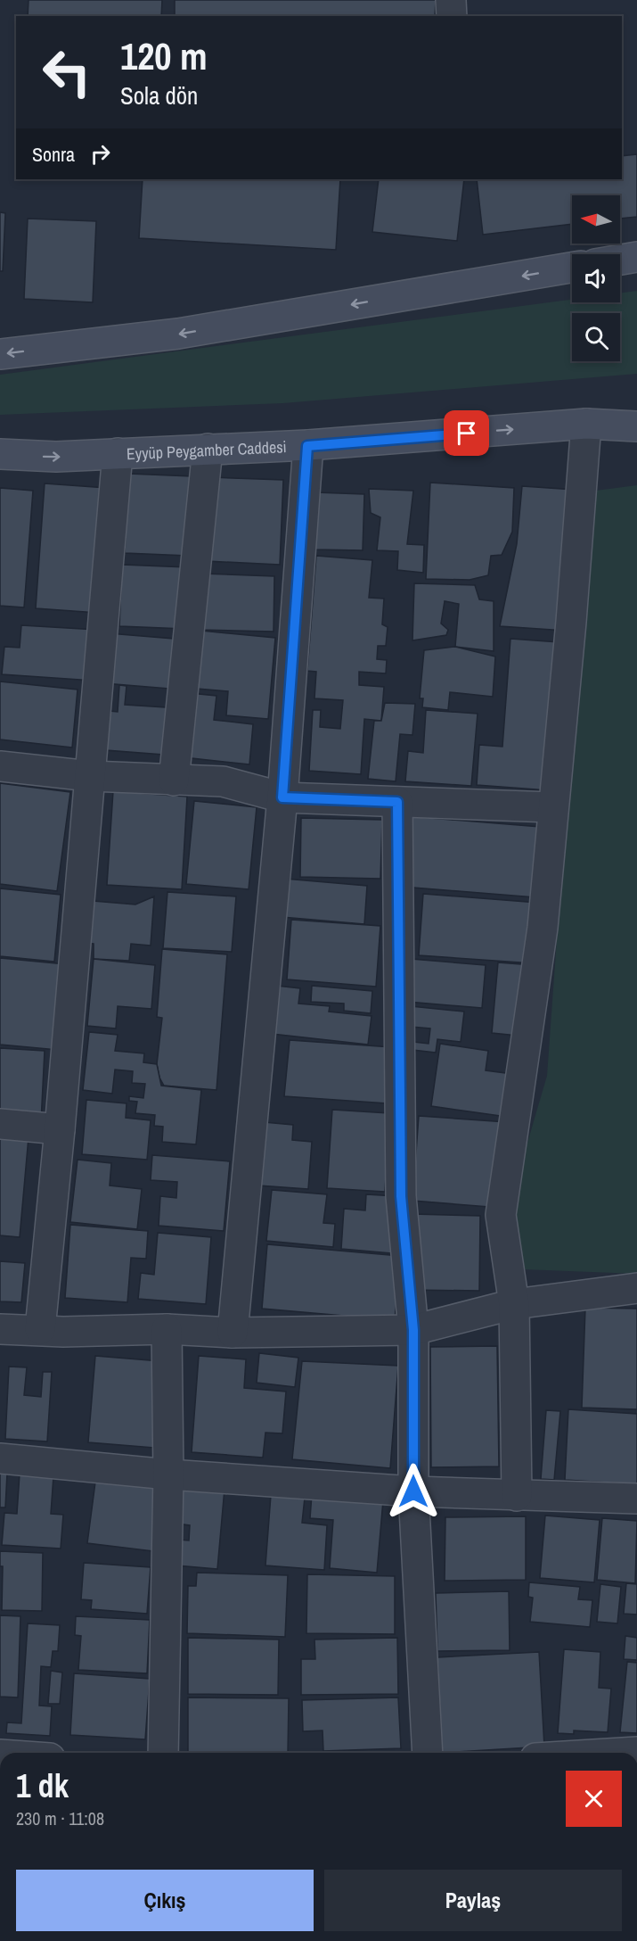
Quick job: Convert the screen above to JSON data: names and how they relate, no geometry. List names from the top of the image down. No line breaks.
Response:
{"streets":{"main road":["Eyyüp Peygamber Caddesi"]},"north":"left","page":{"turn":["120 m","Sola dön"],"then":"Sonra","heading":["1 dk","230 m · 11:08"],"buttons":["Çıkış","Paylaş"]}}
